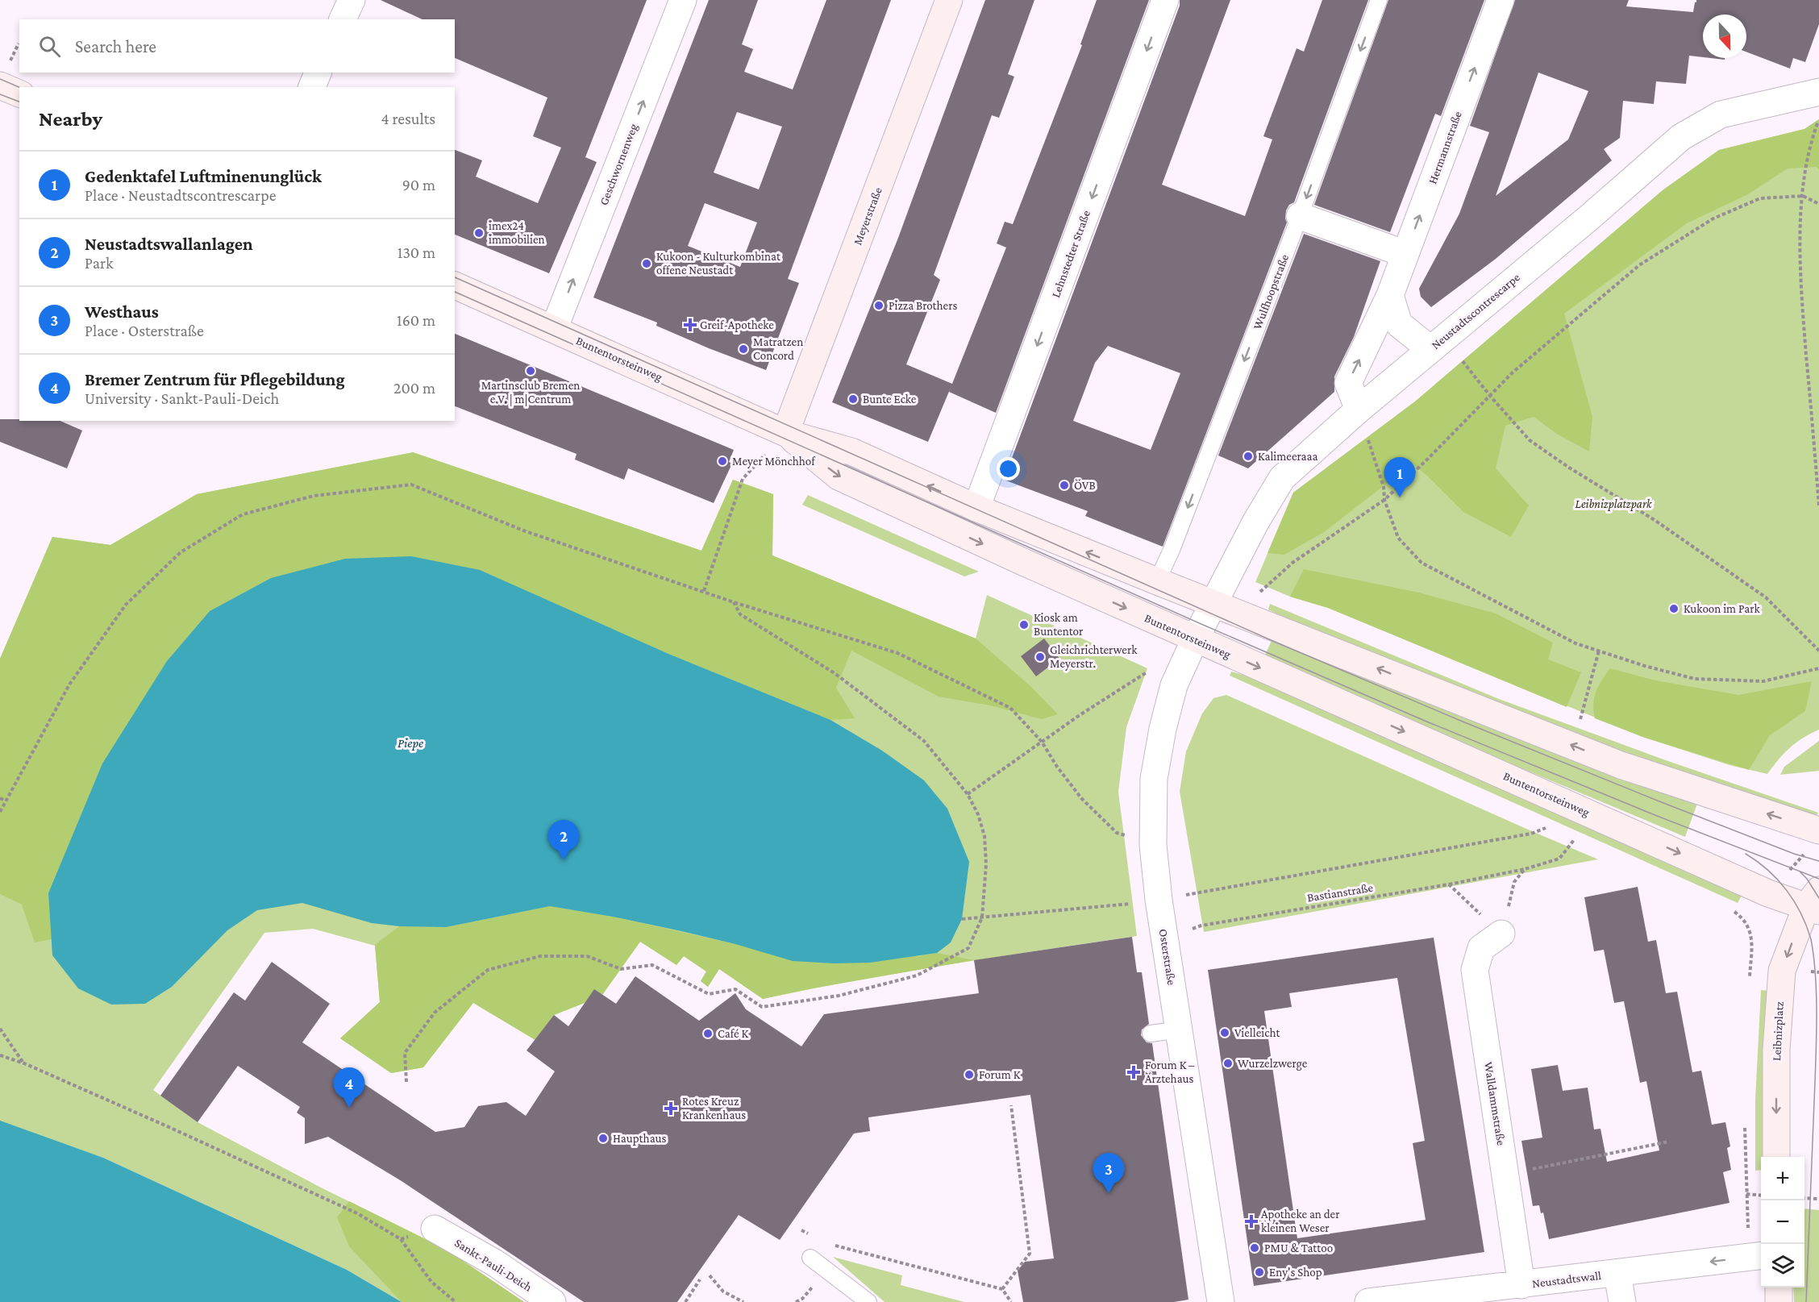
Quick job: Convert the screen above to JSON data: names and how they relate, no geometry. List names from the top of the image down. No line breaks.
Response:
{"streets":{"street":["Hermannstraße","Geschwornenweg","Meyerstraße","Lehnstedter Straße","Neustadtscontrescarpe","Buntentorsteinweg","Osterstraße","Leibnizplatz","Walldammstraße","Sankt-Pauli-Deich","Neustadtswall"],"lane":["Wulfhoopstraße"],"path":["Bastianstraße"]},"crossings":[["Hermannstraße","Neustadtscontrescarpe"],["Geschwornenweg","Buntentorsteinweg"],["Meyerstraße","Buntentorsteinweg"],["Lehnstedter Straße","Buntentorsteinweg"],["Wulfhoopstraße","Buntentorsteinweg"],["Neustadtscontrescarpe","Buntentorsteinweg"],["Neustadtscontrescarpe","Osterstraße"],["Buntentorsteinweg","Osterstraße"],["Buntentorsteinweg","Leibnizplatz"],["Bastianstraße","Osterstraße"],["Walldammstraße","Neustadtswall"]],"one_way":["Hermannstraße","Geschwornenweg","Lehnstedter Straße","Wulfhoopstraße","Neustadtswall"],"water":["Piepe"],"parks":["Leibnizplatzpark"],"places":{"other":["imex24 immobilien","Kukoon - Kulturkombinat offene Neustadt","Pizza Brothers","Matratzen Concord","Martinsclub Bremen e.V. | m|Centrum","Bunte Ecke","Kalimeeraaa","Meyer Mönchhof","ÖVB","Kukoon im Park","Kiosk am Buntentor","Gleichrichterwerk Meyerstr.","Vielleicht","Café K","Wurzelzwerge","Forum K","Haupthaus","PMU & Tattoo","Eny's Shop"],"health":["Greif-Apotheke","Forum K – Ärztehaus","Rotes Kreuz Krankenhaus","Apotheke an der kleinen Weser"]},"north":"bottom","page":{"search":"Search here","heading":["Nearby","4 results"],"list":[{"mark":"1","name":"Gedenktafel Luftminenunglück","note":"Place · Neustadtscontrescarpe","value":"90 m"},{"mark":"2","name":"Neustadtswallanlagen","note":"Park","value":"130 m"},{"mark":"3","name":"Westhaus","note":"Place · Osterstraße","value":"160 m"},{"mark":"4","name":"Bremer Zentrum für Pflegebildung","note":"University · Sankt-Pauli-Deich","value":"200 m"}],"pins":["1","2","4","3"],"map_buttons":["+","−"]}}
